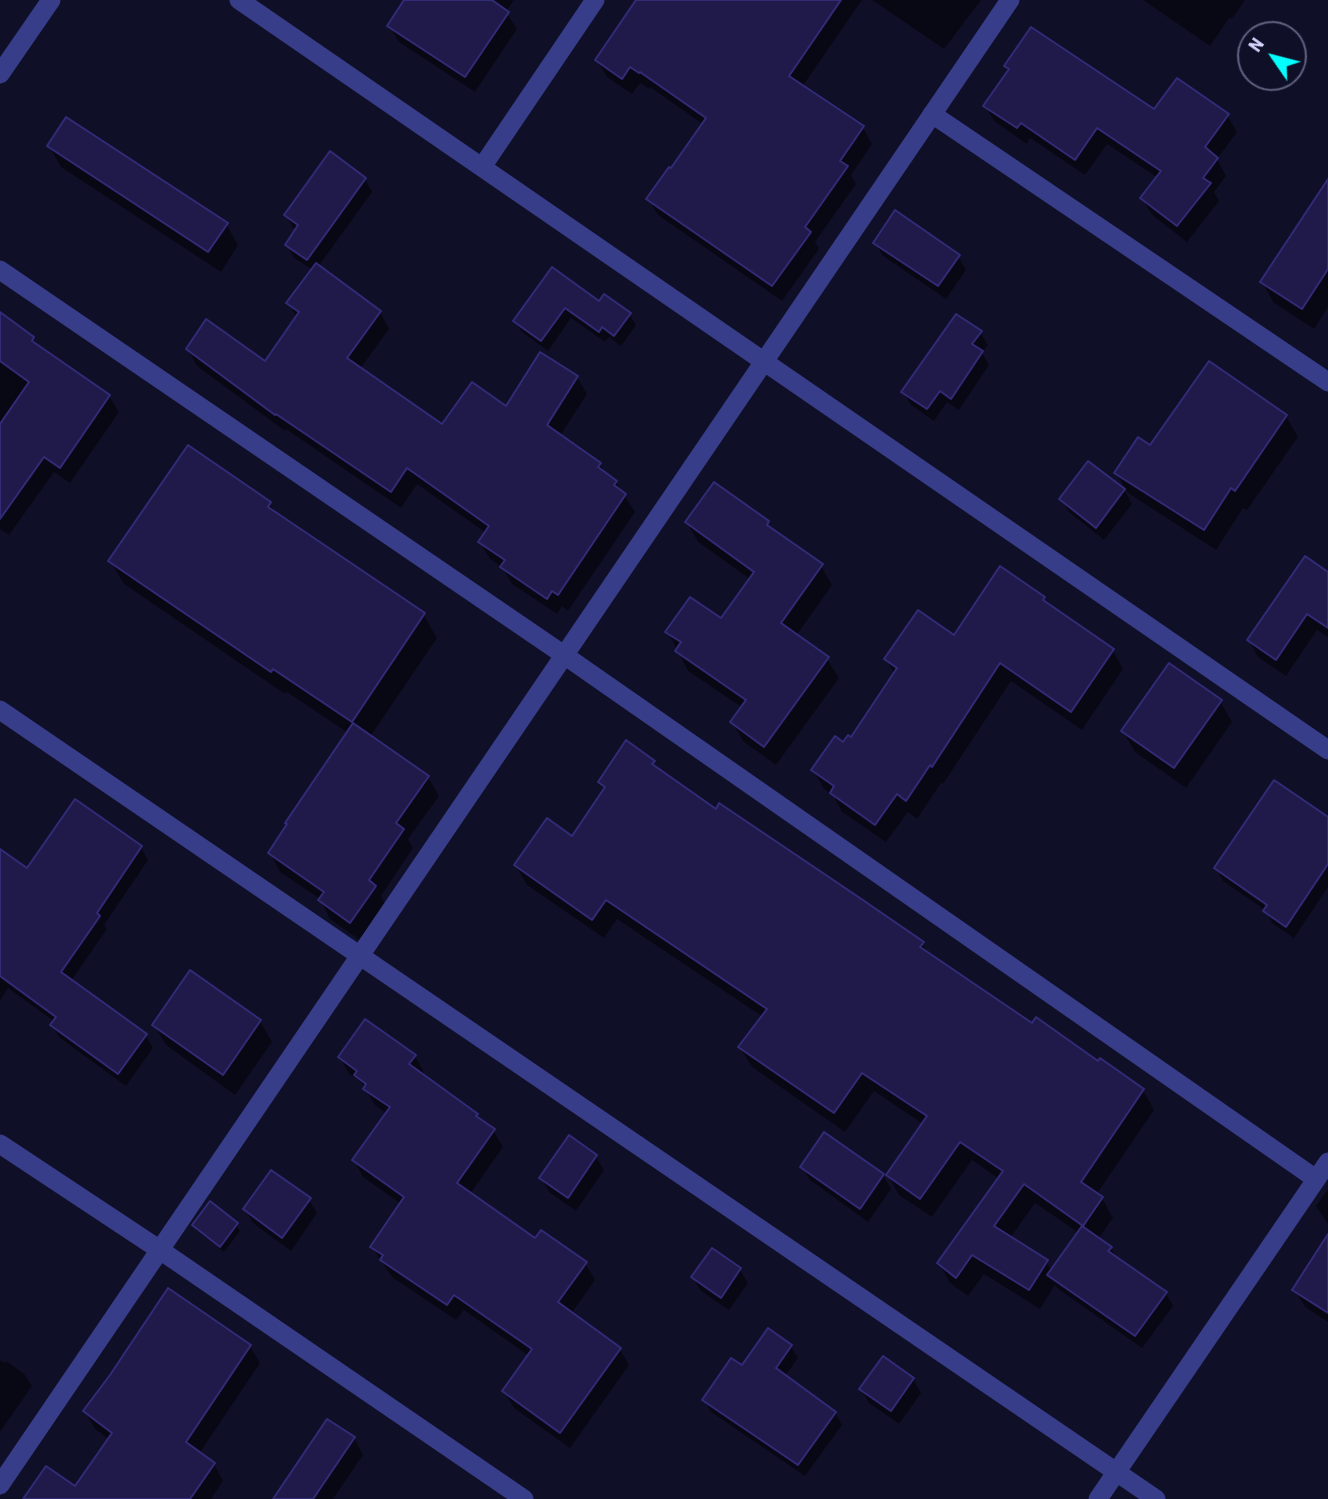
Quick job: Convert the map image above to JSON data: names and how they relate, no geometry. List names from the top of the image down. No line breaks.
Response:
{"north":"top left"}
